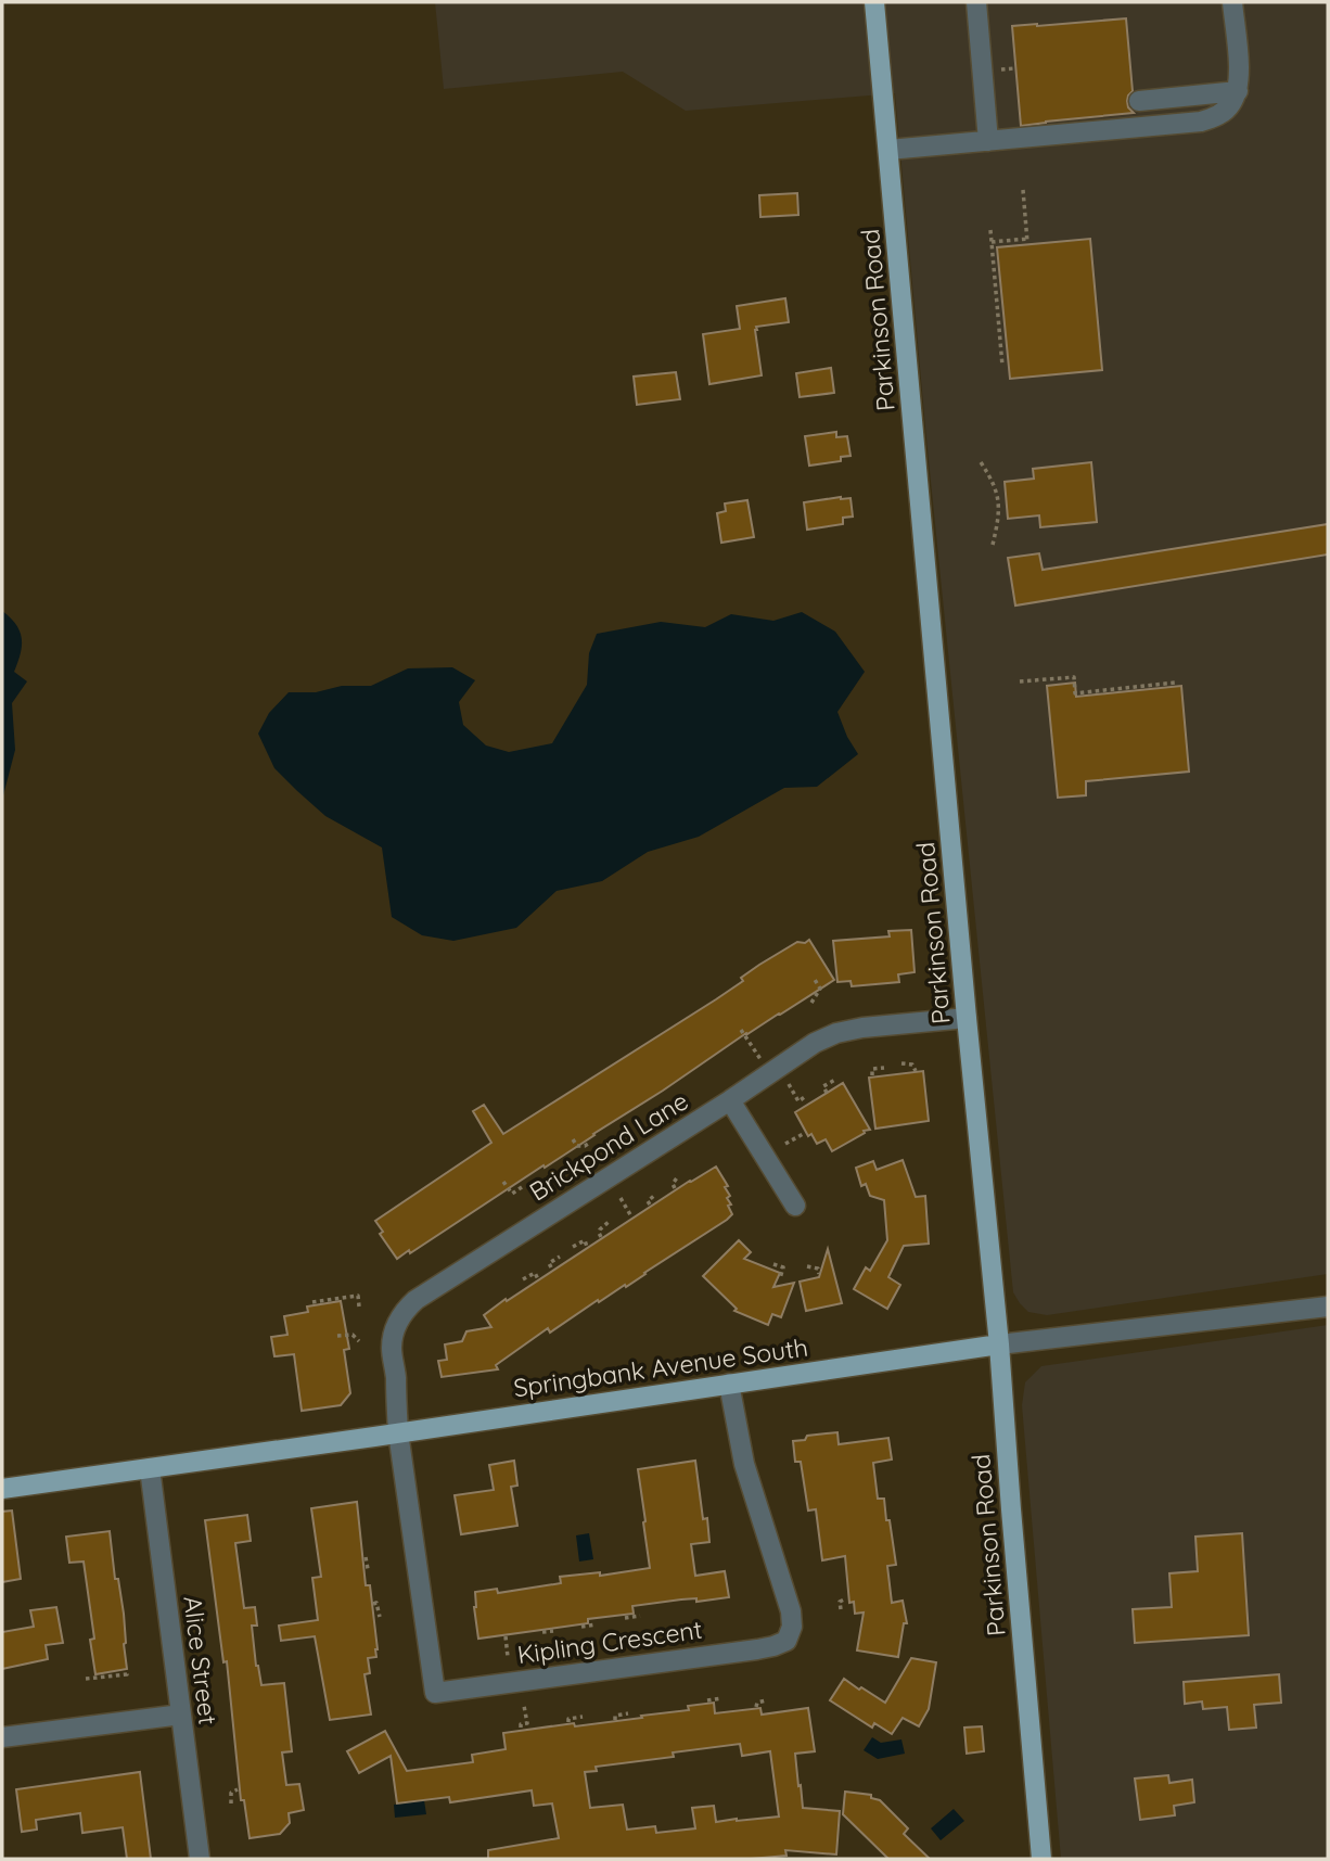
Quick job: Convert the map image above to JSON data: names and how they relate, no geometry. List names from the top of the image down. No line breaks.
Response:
{"streets":{"main road":["Parkinson Road","Springbank Avenue South"],"street":["Brickpond Lane","Kipling Crescent","Alice Street"]},"crossings":[["Parkinson Road","Brickpond Lane"],["Parkinson Road","Springbank Avenue South"],["Brickpond Lane","Springbank Avenue South"],["Brickpond Lane","Kipling Crescent"],["Springbank Avenue South","Kipling Crescent"],["Springbank Avenue South","Alice Street"]]}
